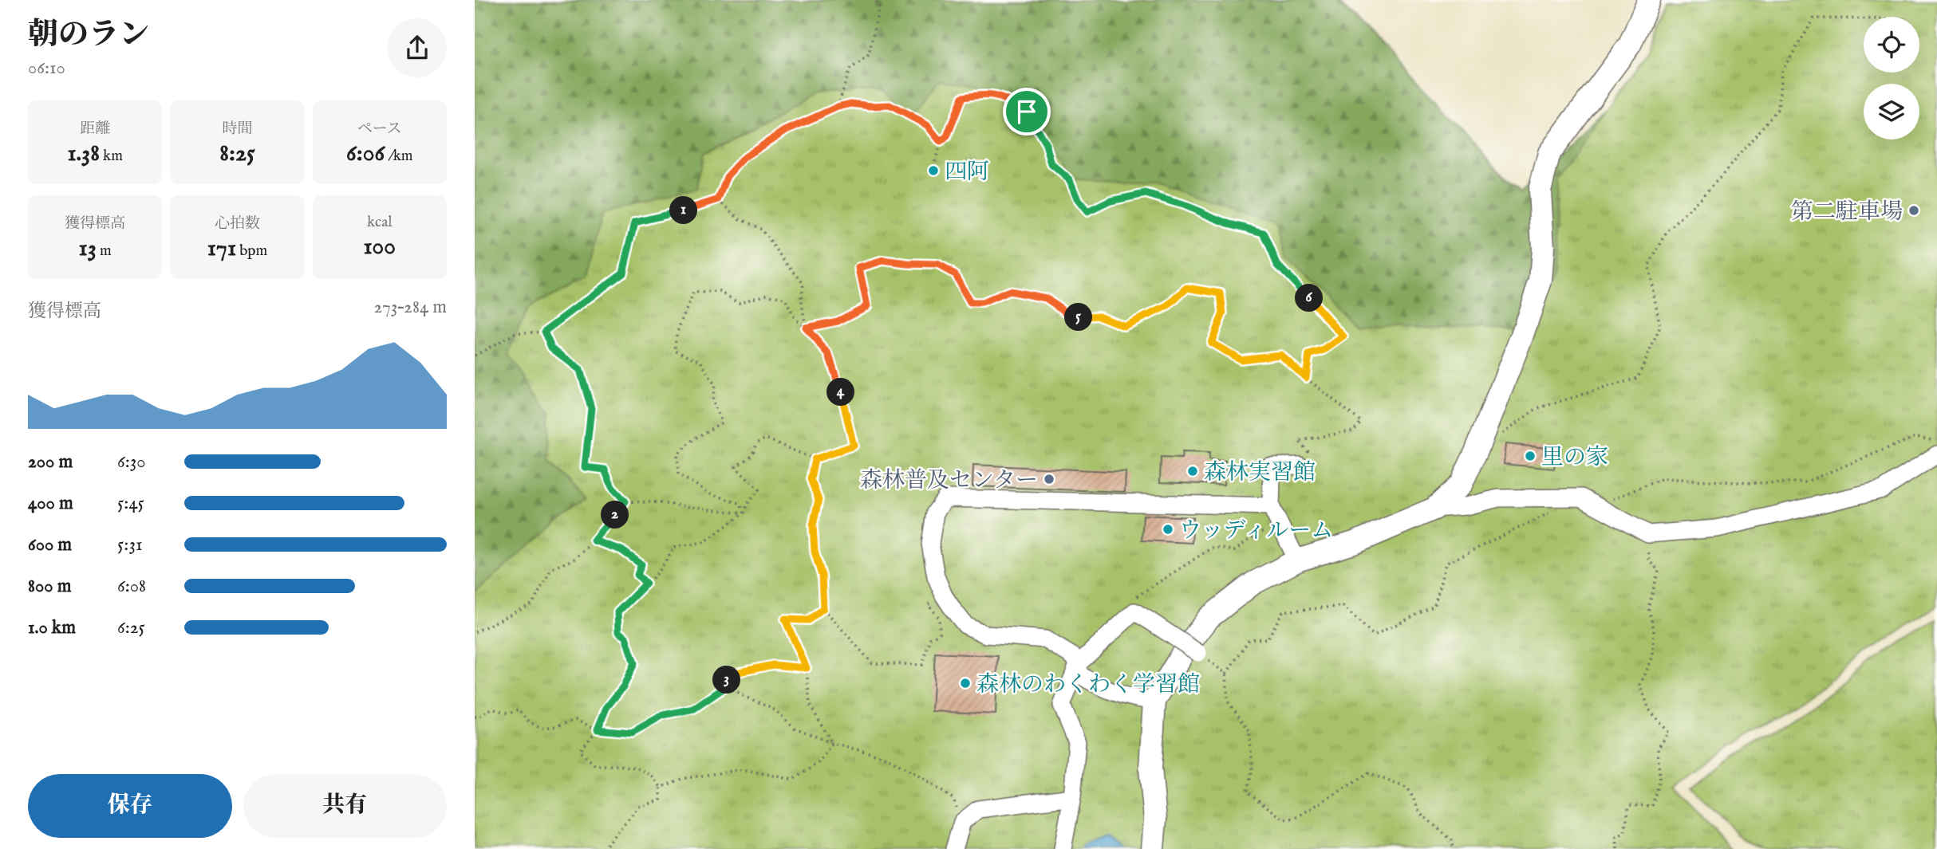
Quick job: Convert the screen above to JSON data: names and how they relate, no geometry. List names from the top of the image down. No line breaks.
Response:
{"places":["四阿","第二駐車場","里の家","森林実習館","森林普及センター","ウッディルーム","森林のわくわく学習館"],"page":{"heading":["朝のラン","06:10"],"stats":[["距離","1.38 km"],["時間","8:25"],["ペース","6:06 /km"],["獲得標高","13 m"],["心拍数","171 bpm"],["kcal","100"]],"pins":["1","6","5","4","2","3"],"chart":["獲得標高","273–284 m"],"list":[{"name":"200 m","note":"6:30"},{"name":"400 m","note":"5:45"},{"name":"600 m","note":"5:31"},{"name":"800 m","note":"6:08"},{"name":"1.0 km","note":"6:25"}],"buttons":["保存","共有"]}}
